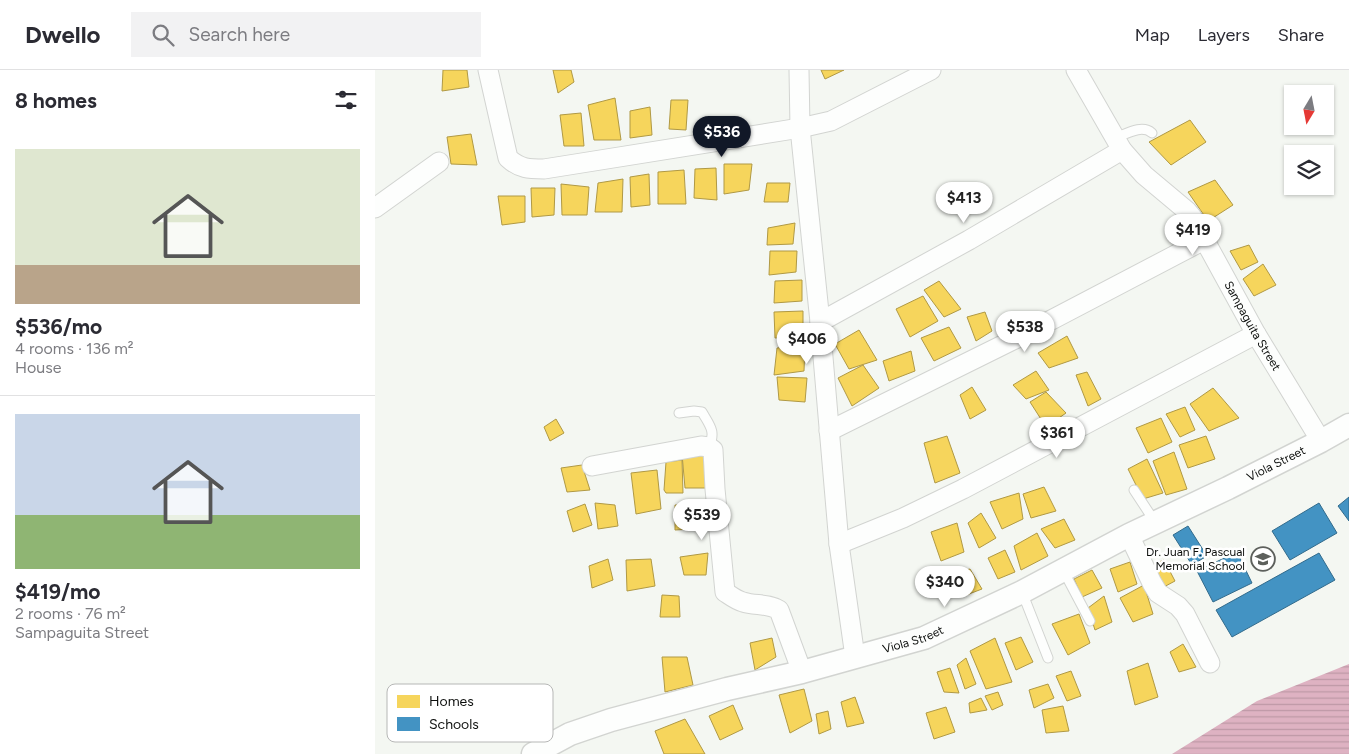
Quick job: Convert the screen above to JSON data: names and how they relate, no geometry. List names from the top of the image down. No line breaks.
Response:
{"streets":{"street":["Sampaguita Street","Viola Street"]},"crossings":[["Sampaguita Street","Viola Street"]],"places":{"school or university":["Dr. Juan F. Pascual Memorial School"]},"legend":["Homes","Schools"],"north":"bottom","page":{"header":"Dwello","search":"Search here","nav":["Map","Layers","Share"],"heading":"8 homes","price":["$536","$413","$419","$538","$406","$361","$539","$340"],"list":[{"name":"$536/mo","note":"4 rooms · 136 m² · House"},{"name":"$419/mo","note":"2 rooms · 76 m² · Sampaguita Street"}]}}
